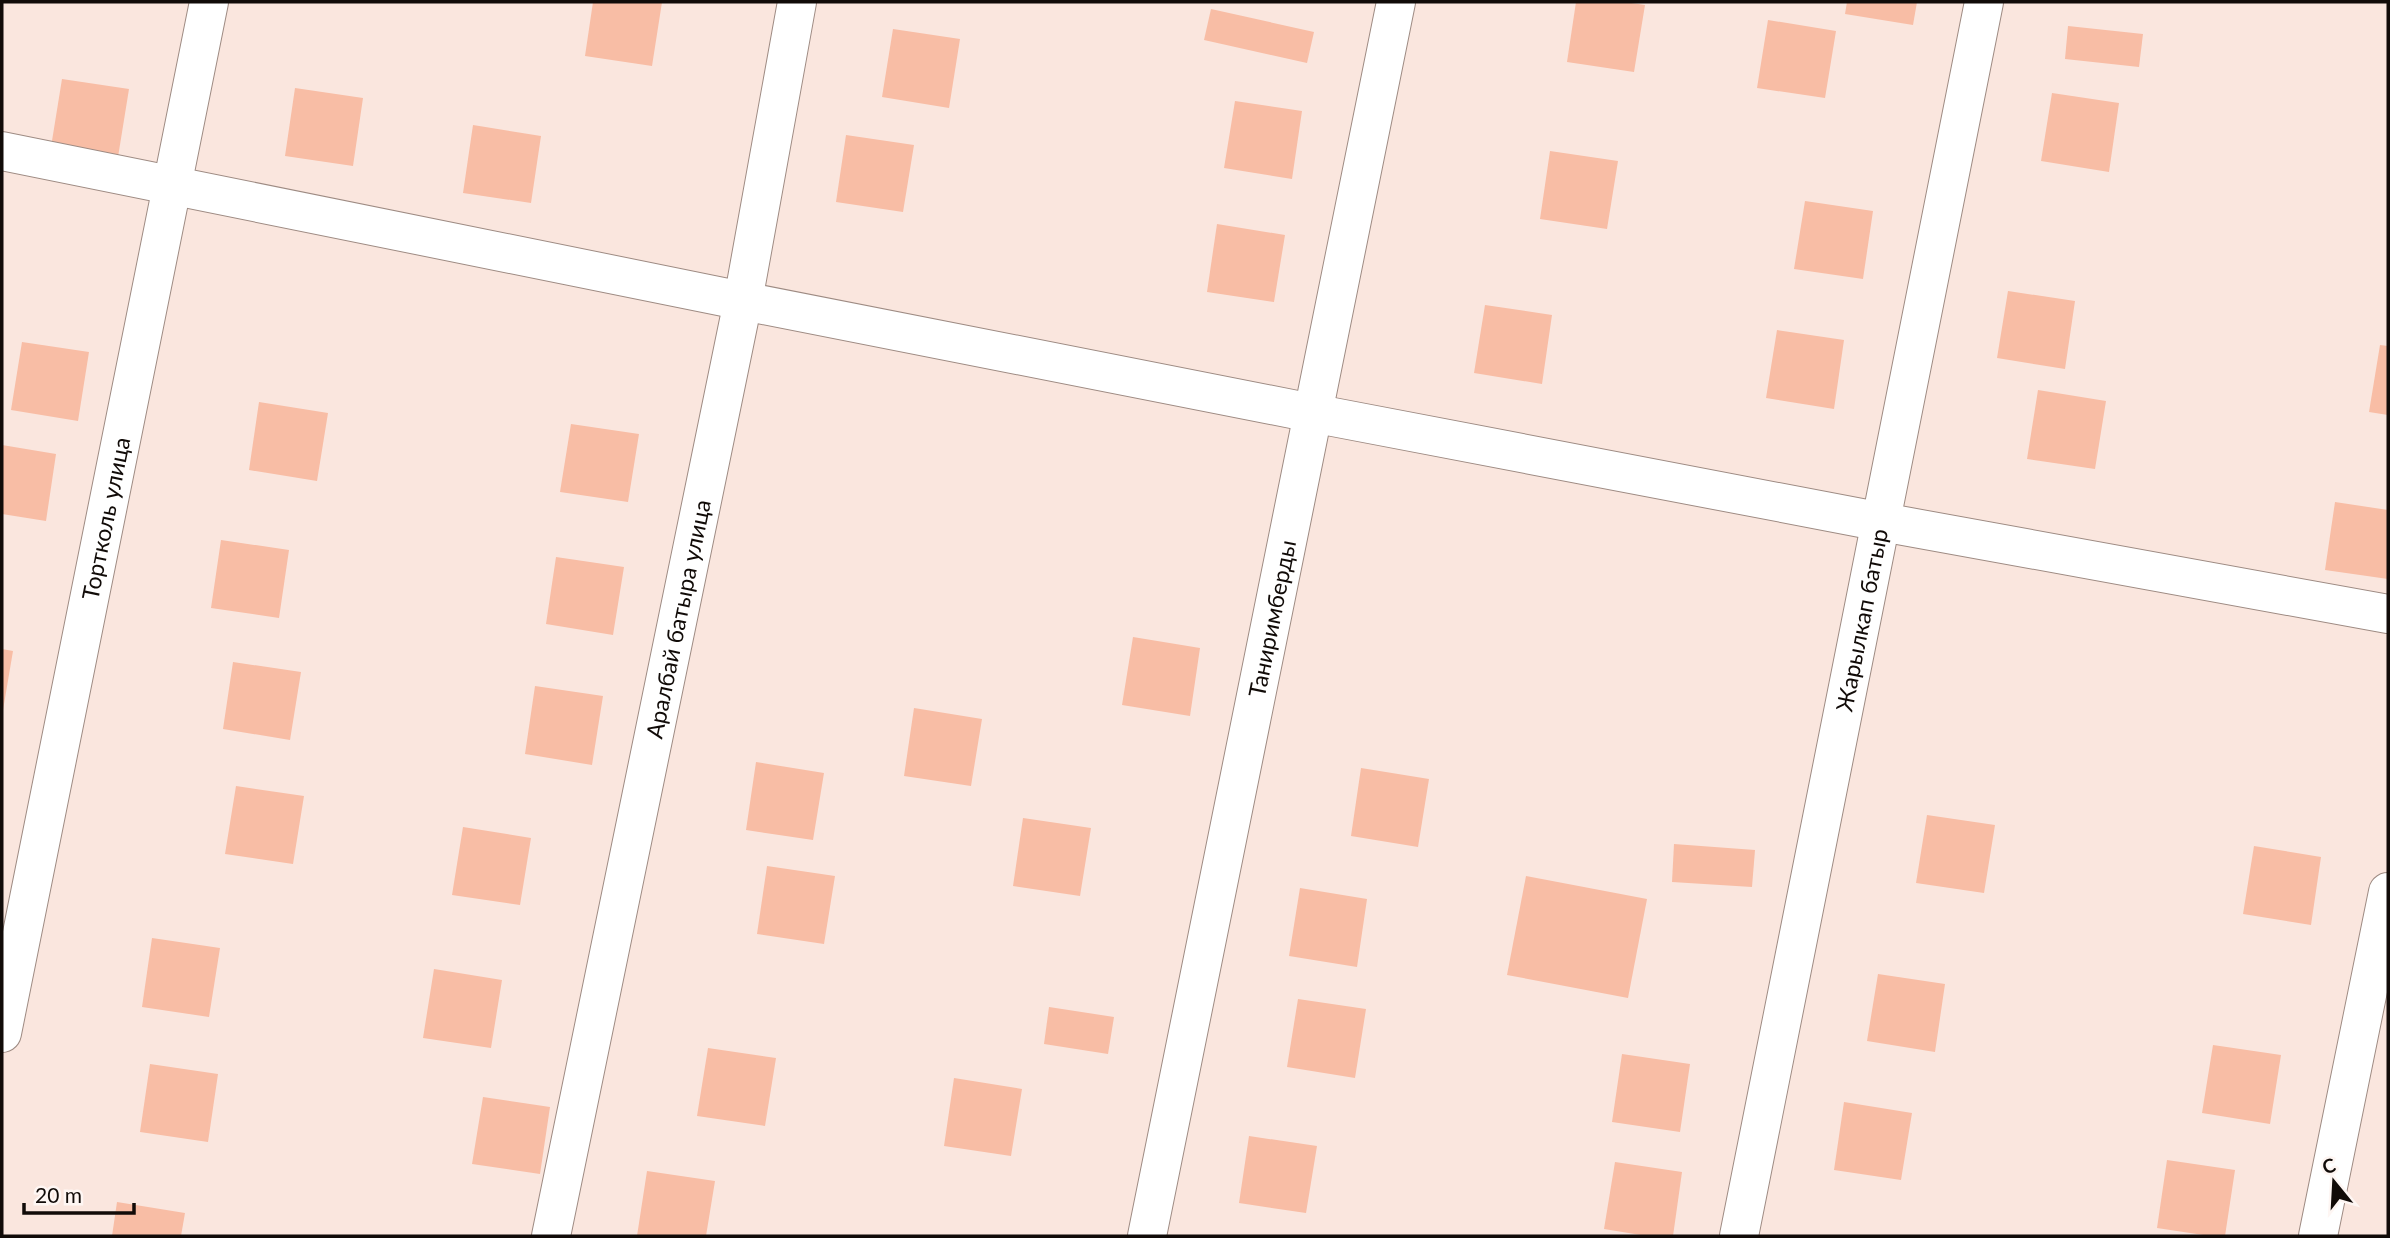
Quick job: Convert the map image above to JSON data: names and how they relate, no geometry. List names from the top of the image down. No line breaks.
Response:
{"streets":{"street":["Тортколь улица","Таниримберды","Жарылкап батыр","Аралбай батыра улица"]},"scale_bar":"20 m","north":"top"}
